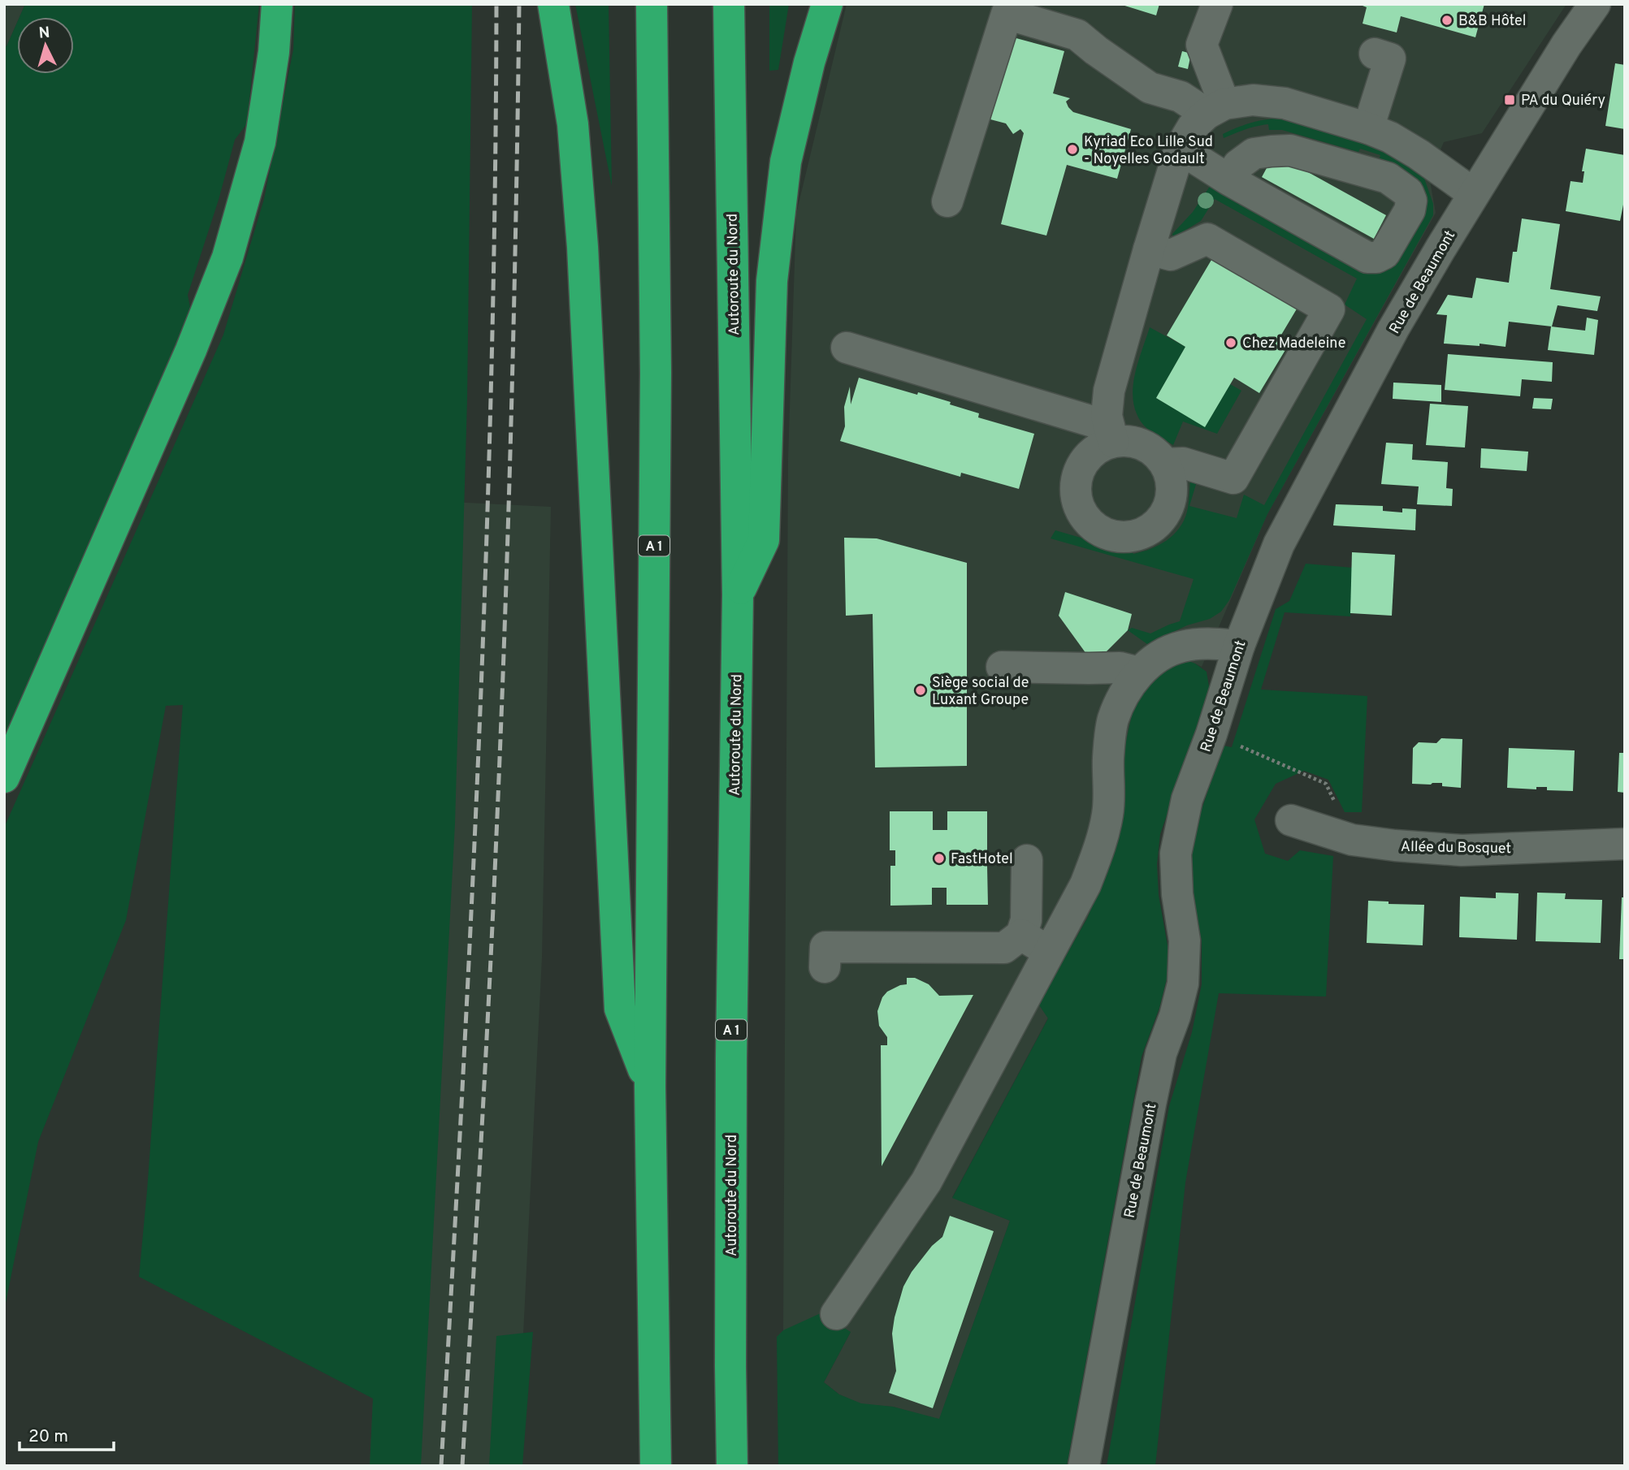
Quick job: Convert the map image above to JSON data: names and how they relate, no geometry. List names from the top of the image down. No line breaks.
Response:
{"streets":{"highway":["Autoroute du Nord","A 1"],"street":["Rue de Beaumont","Allée du Bosquet"]},"places":{"other":["B&B Hôtel","Kyriad Eco Lille Sud - Noyelles Godault","Chez Madeleine","Siège social de Luxant Groupe","FastHotel"],"transit":["PA du Quiéry"]},"scale_bar":"20 m","north":"top"}
